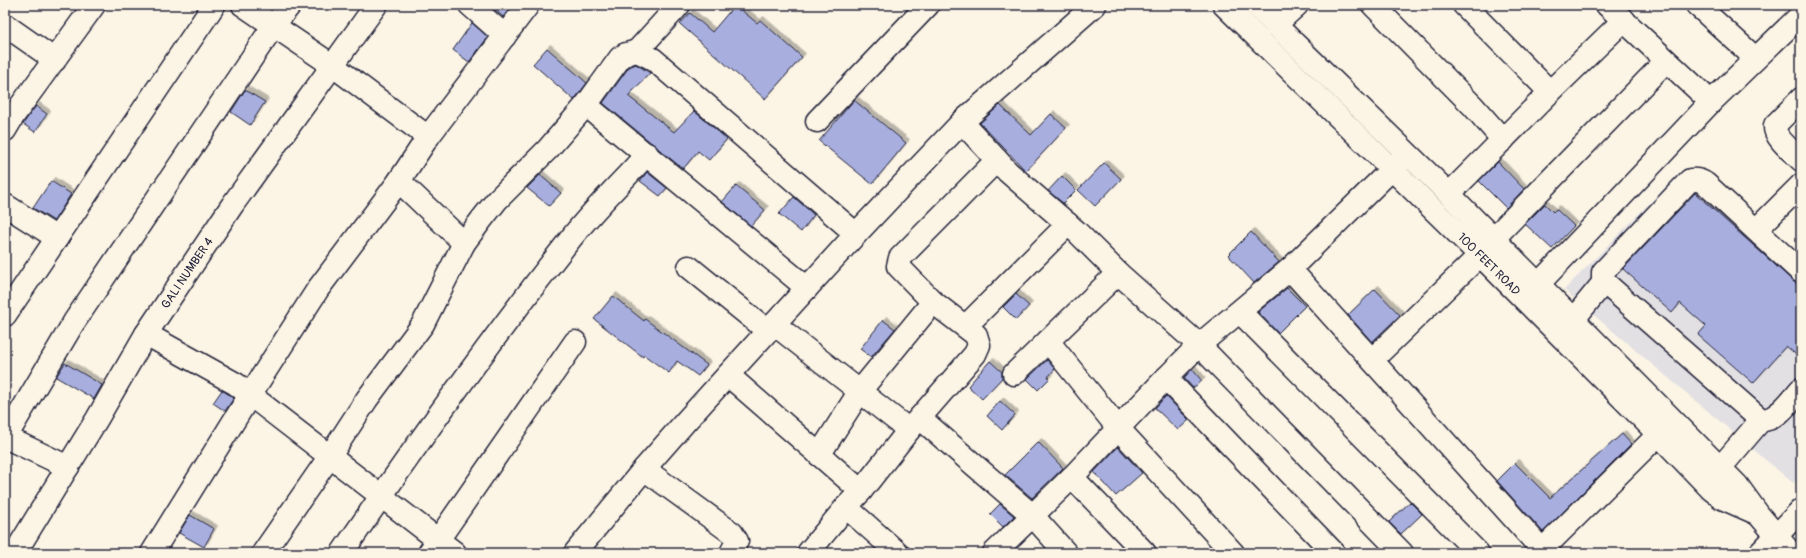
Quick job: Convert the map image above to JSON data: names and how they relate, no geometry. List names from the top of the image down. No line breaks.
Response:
{"streets":{"street":["100 FEET ROAD","GALI NUMBER 4"]}}
